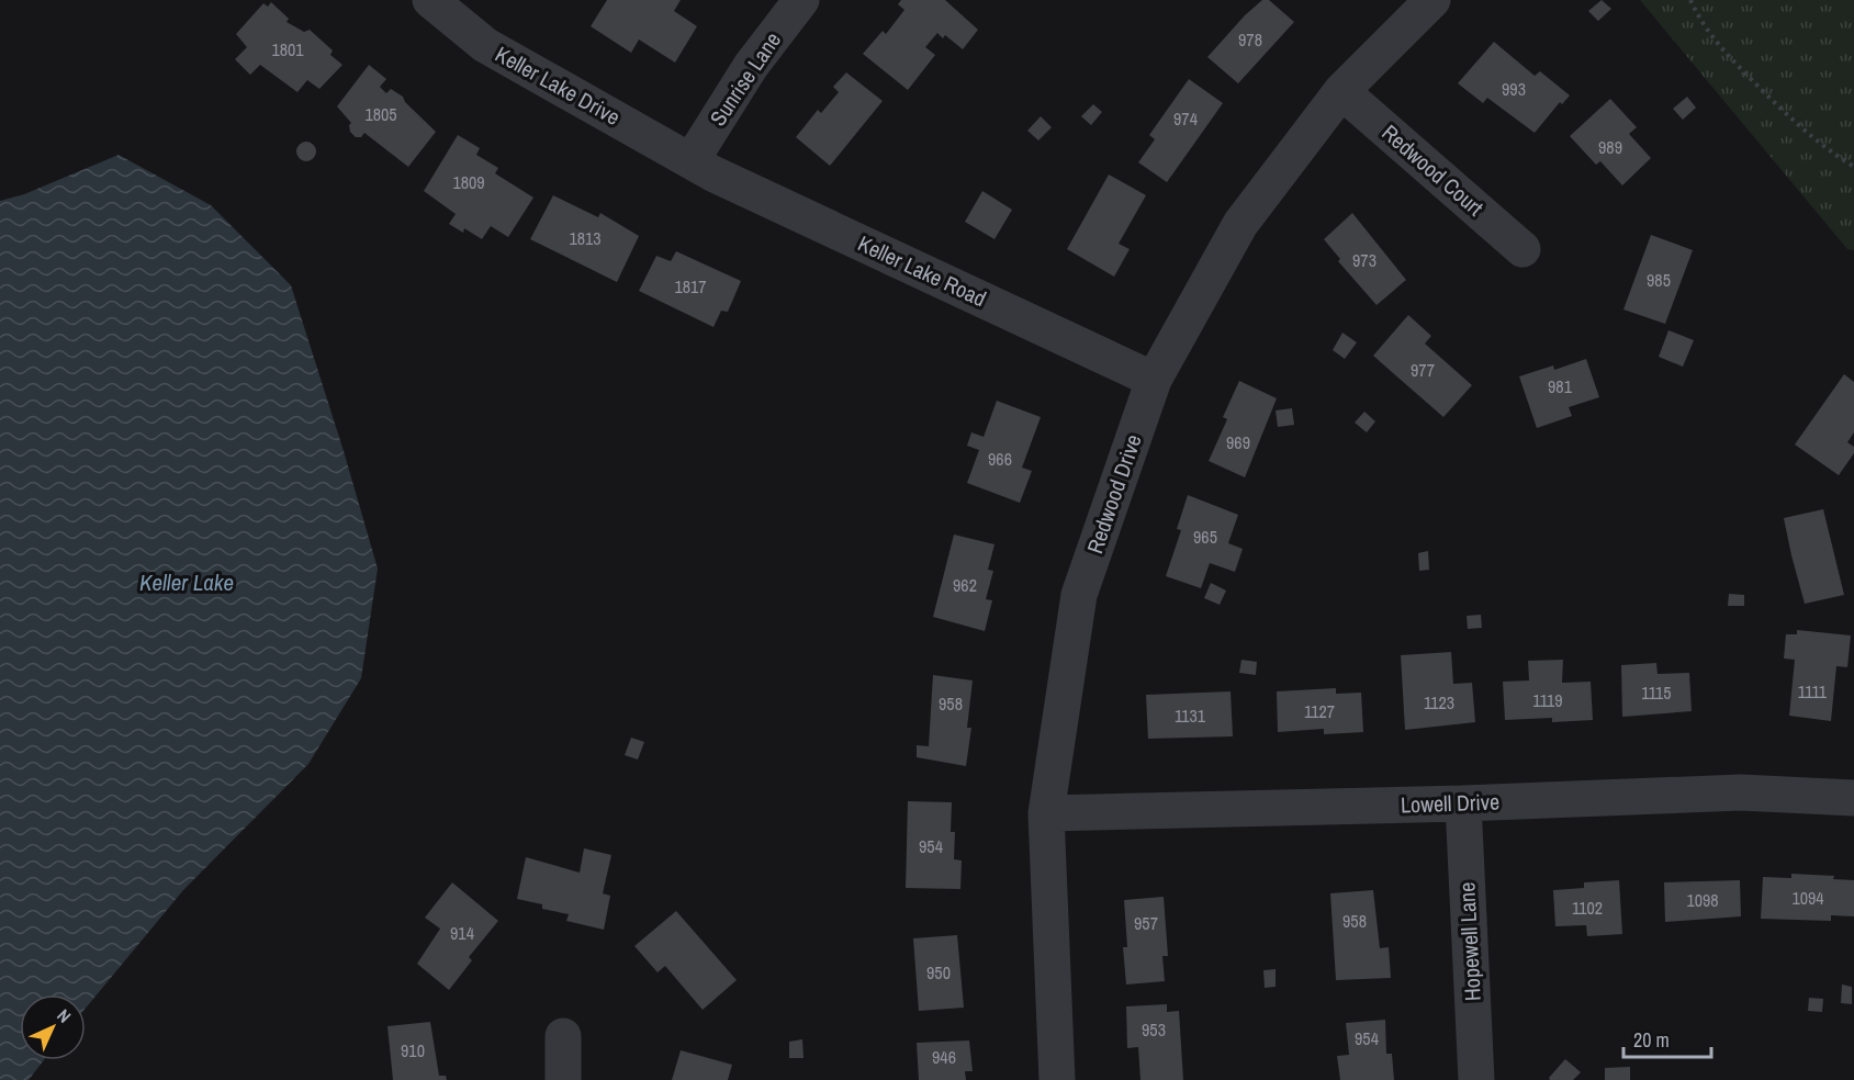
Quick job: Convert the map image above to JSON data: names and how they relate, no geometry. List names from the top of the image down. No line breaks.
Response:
{"streets":{"street":["Sunrise Lane","Keller Lake Drive","Redwood Court","Keller Lake Road","Redwood Drive","Lowell Drive","Hopewell Lane"]},"crossings":[["Sunrise Lane","Keller Lake Drive"],["Sunrise Lane","Keller Lake Road"],["Keller Lake Drive","Keller Lake Road"],["Redwood Court","Redwood Drive"],["Keller Lake Road","Redwood Drive"],["Redwood Drive","Lowell Drive"],["Lowell Drive","Hopewell Lane"]],"water":["Keller Lake"],"house_numbers":["978","1801","993","1805","974","989","1809","1813","973","985","1817","977","981","969","966","965","962","1111","1115","1119","1123","958","1127","1131","954","1094","1098","1102","958","957","914","950","953","954","910","946"],"scale_bar":"20 m","north":"top right"}
